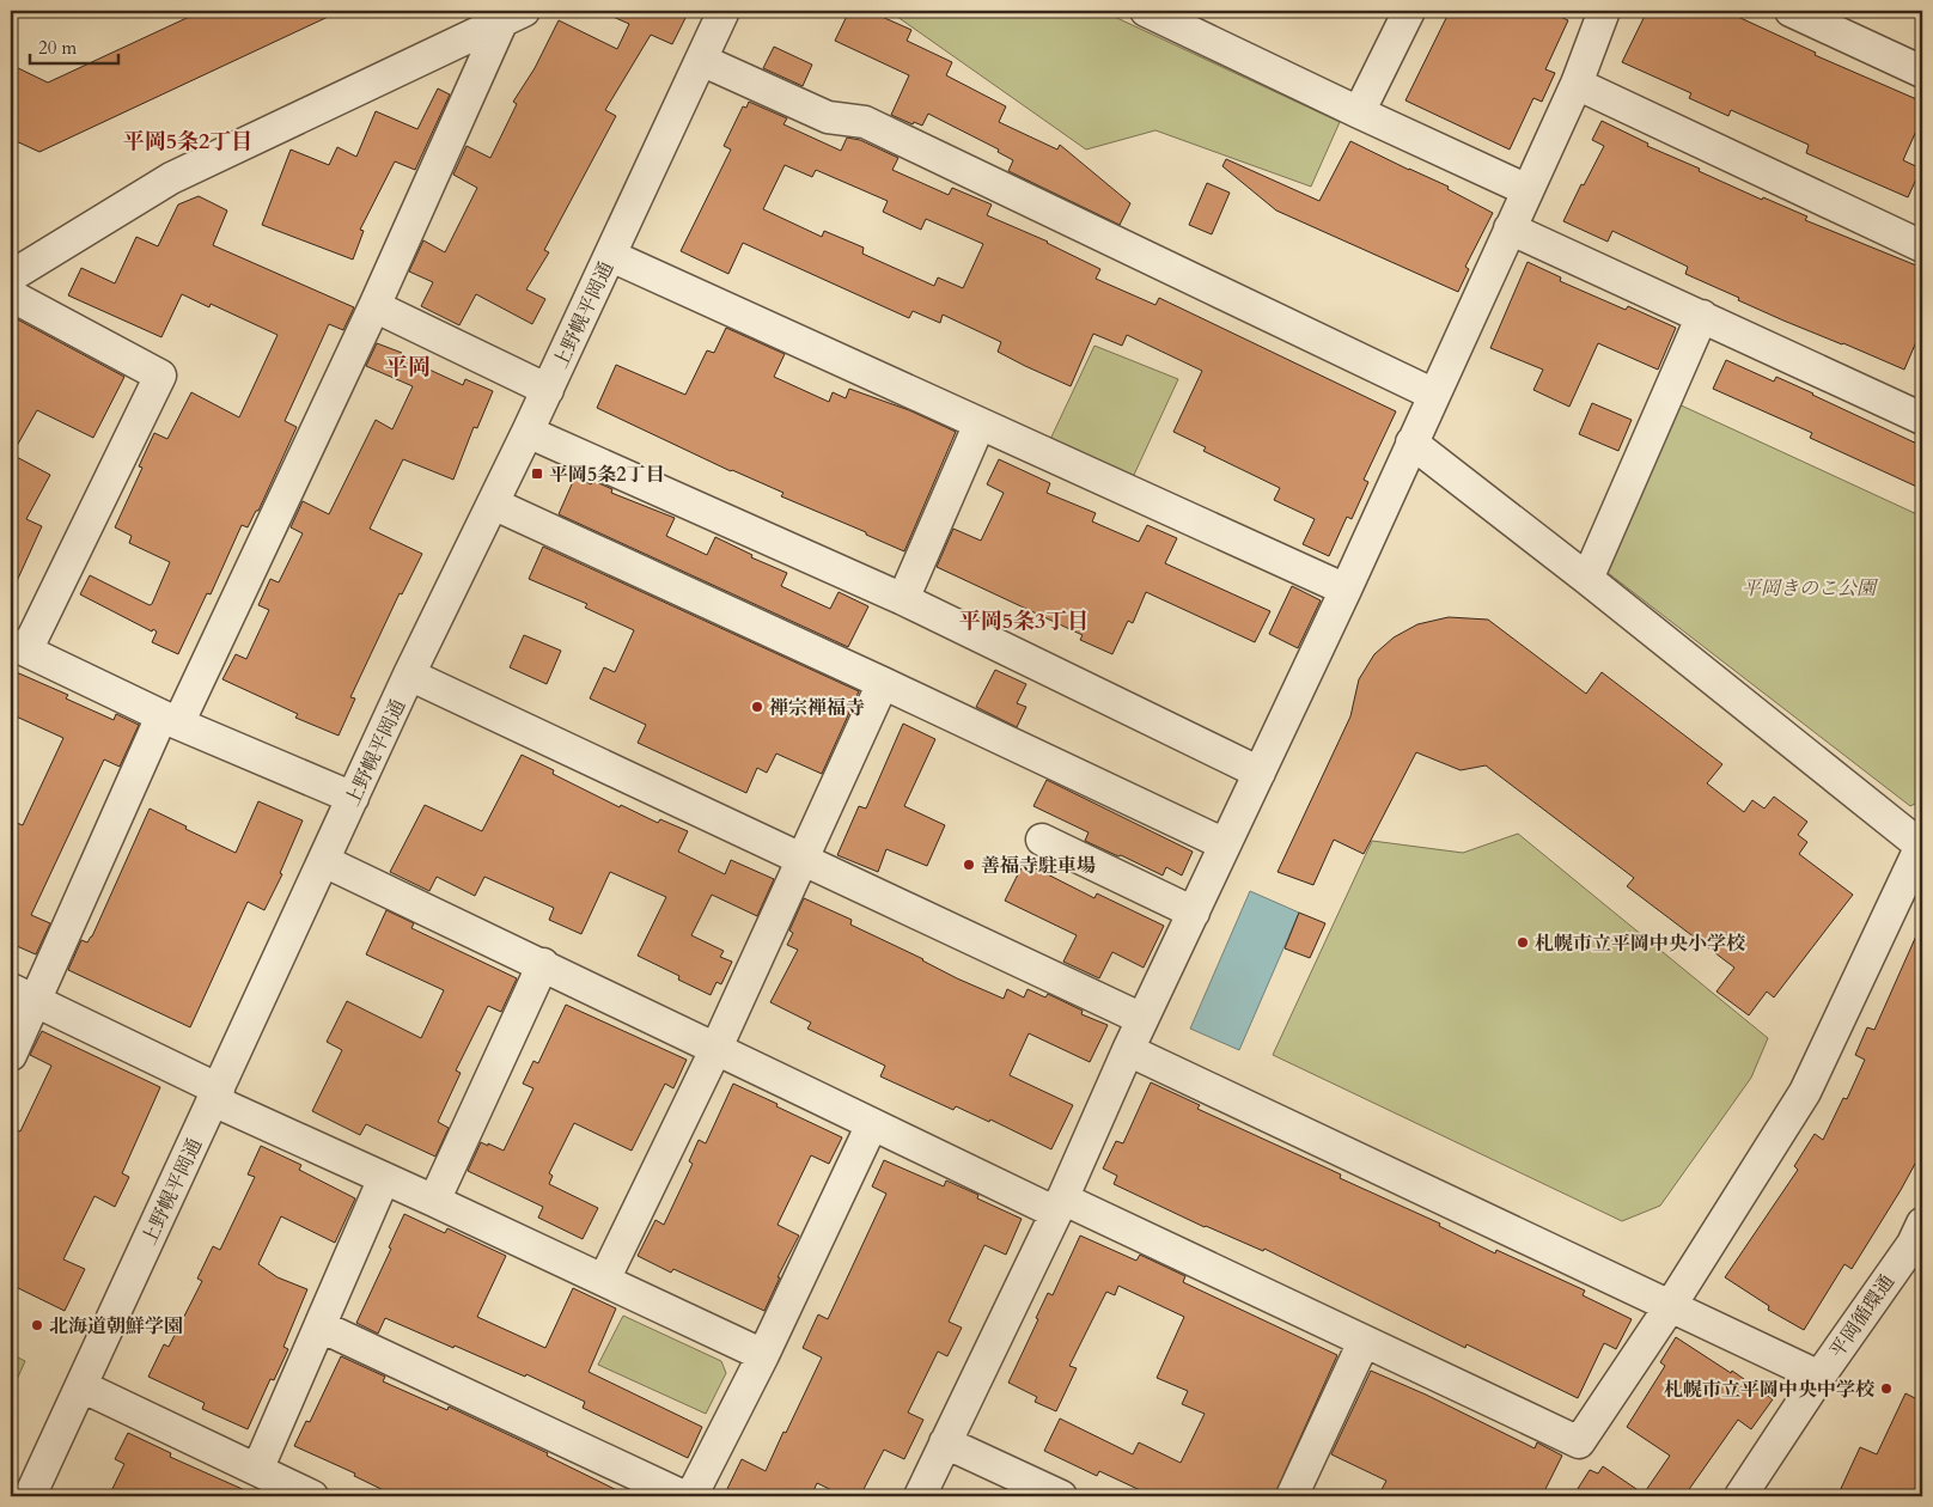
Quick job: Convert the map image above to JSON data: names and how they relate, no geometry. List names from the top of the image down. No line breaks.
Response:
{"streets":{"street":["上野幌平岡通","平岡循環通"]},"districts":["平岡5条2丁目","平岡","平岡5条3丁目"],"parks":["平岡きのこ公園"],"places":{"transit":["平岡5条2丁目"],"other":["禅宗禅福寺","善福寺駐車場","札幌市立平岡中央小学校","北海道朝鮮学園","札幌市立平岡中央中学校"]},"scale_bar":"20 m"}
